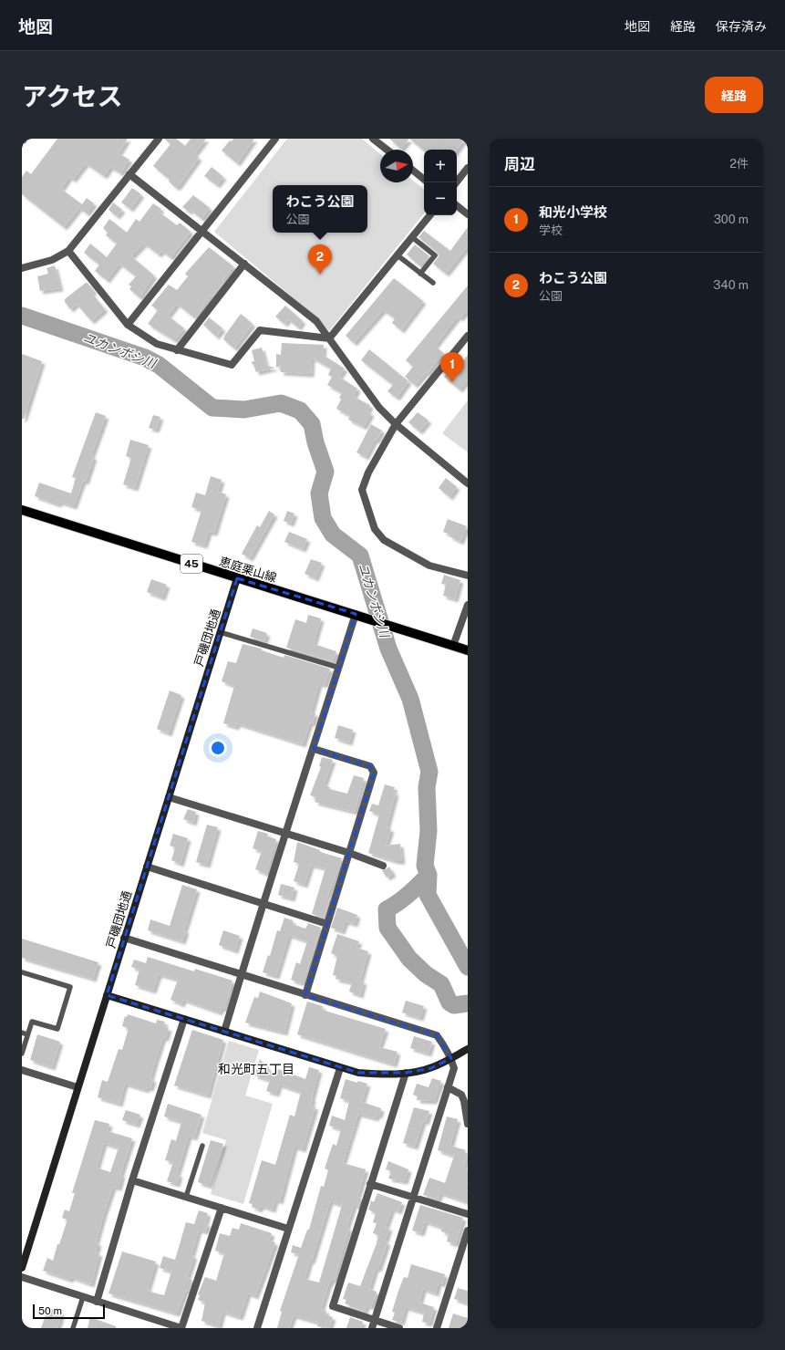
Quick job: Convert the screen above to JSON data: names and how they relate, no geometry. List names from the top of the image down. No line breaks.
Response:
{"streets":{"main road":["45","恵庭栗山線"],"street":["戸磯団地通"]},"crossings":[["恵庭栗山線","戸磯団地通"]],"districts":["和光町五丁目"],"water":["ユカンボシ川"],"scale_bar":"50 m","north":"right","page":{"header":"地図","nav":["地図","経路","保存済み"],"title":"アクセス","buttons":"経路","heading":["周辺","2件"],"map_buttons":["+","−"],"popup":["わこう公園","公園"],"list":[{"mark":"1","name":"和光小学校","note":"学校","value":"300 m"},{"mark":"2","name":"わこう公園","note":"公園","value":"340 m"}],"pins":["2","1"],"scale":"50 m"}}
